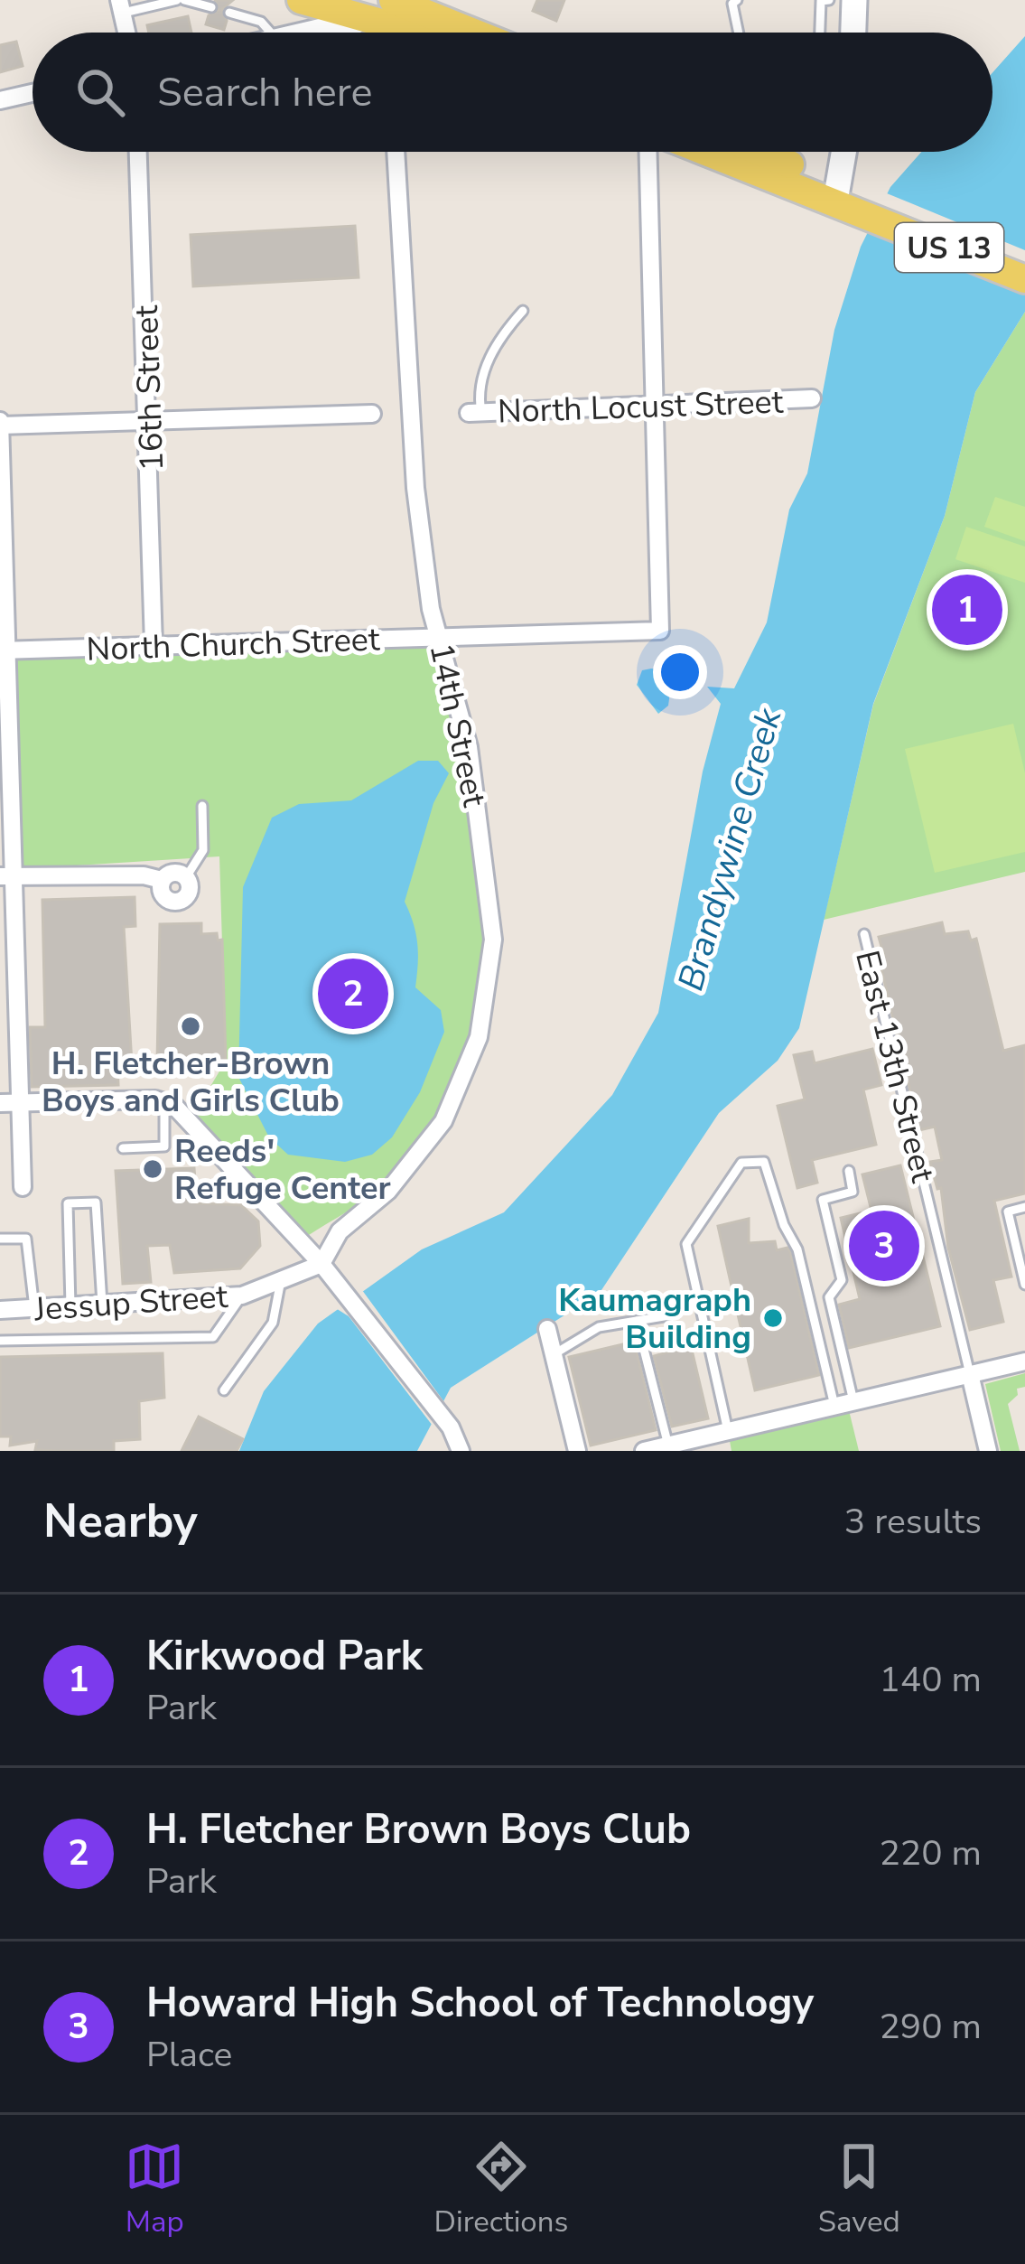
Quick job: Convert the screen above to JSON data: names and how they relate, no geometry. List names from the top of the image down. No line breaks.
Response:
{"streets":{"main road":["US 13"],"street":["16th Street","North Locust Street","North Church Street","14th Street","East 13th Street","Jessup Street"]},"crossings":[["16th Street","North Church Street"],["North Locust Street","North Church Street"],["North Church Street","14th Street"],["14th Street","Jessup Street"]],"water":["Brandywine Creek"],"places":["H. Fletcher-Brown Boys and Girls Club","Reeds' Refuge Center","Kaumagraph Building"],"page":{"search":"Search here","pins":["1","2","3"],"heading":["Nearby","3 results"],"list":[{"mark":"1","name":"Kirkwood Park","note":"Park","value":"140 m"},{"mark":"2","name":"H. Fletcher Brown Boys Club","note":"Park","value":"220 m"},{"mark":"3","name":"Howard High School of Technology","note":"Place","value":"290 m"}],"nav":["Map","Directions","Saved"]}}
